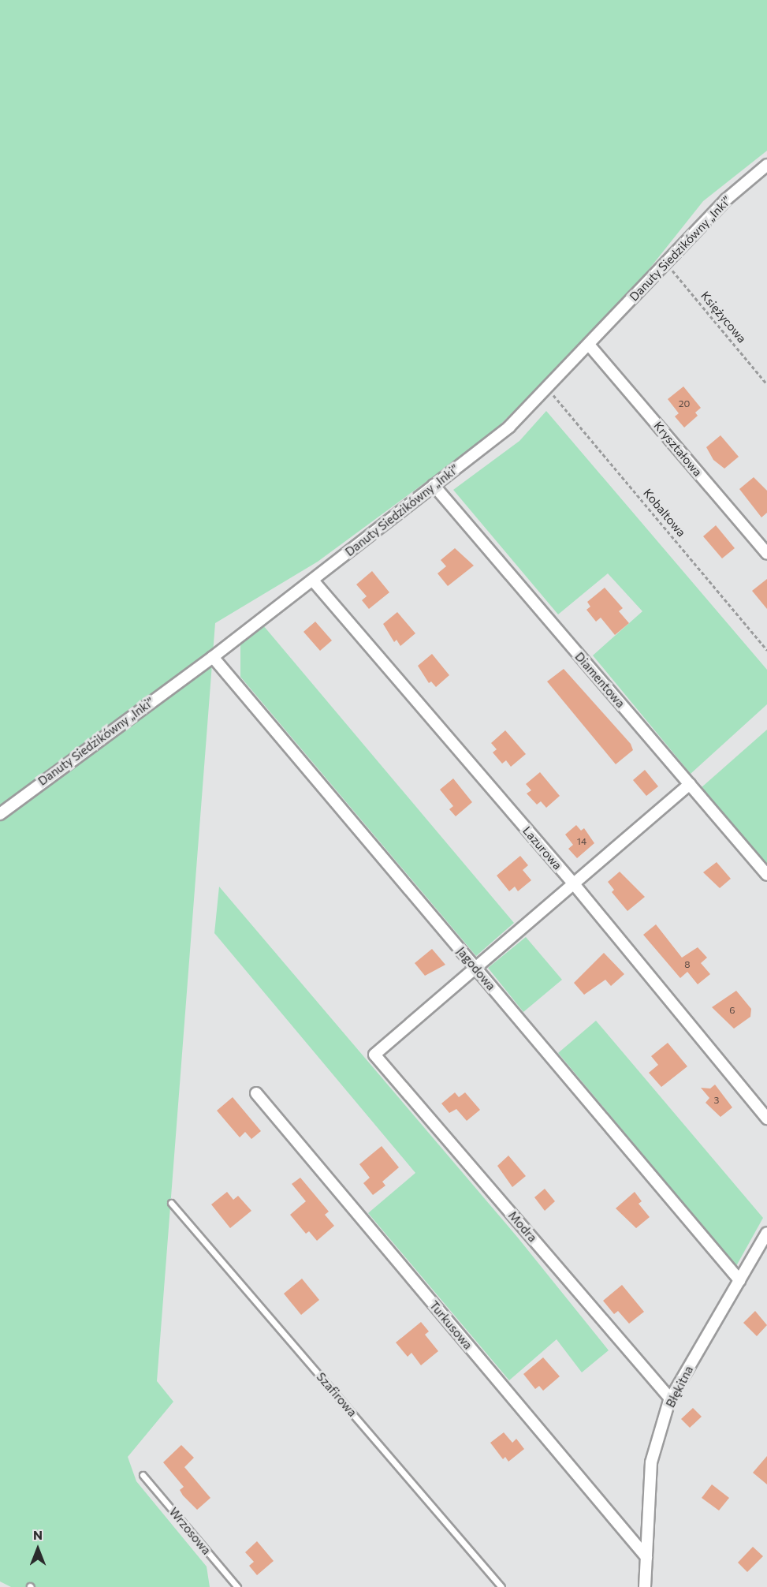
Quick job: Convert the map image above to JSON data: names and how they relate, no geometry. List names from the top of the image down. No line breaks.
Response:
{"streets":{"street":["Danuty Siedzikówny „Inki”","Kryształowa","Diamentowa","Lazurowa","Jagodowa","Modra","Turkusowa","Błękitna"],"lane":["Szafirowa","Wrzosowa"],"path":["Księżycowa","Kobaltowa"]},"crossings":[["Danuty Siedzikówny „Inki”","Księżycowa"],["Danuty Siedzikówny „Inki”","Kryształowa"],["Danuty Siedzikówny „Inki”","Kobaltowa"],["Danuty Siedzikówny „Inki”","Diamentowa"],["Danuty Siedzikówny „Inki”","Lazurowa"],["Danuty Siedzikówny „Inki”","Jagodowa"],["Jagodowa","Modra"],["Jagodowa","Błękitna"],["Modra","Błękitna"],["Turkusowa","Błękitna"]],"house_numbers":["20","14","8","6","3"],"north":"top"}
